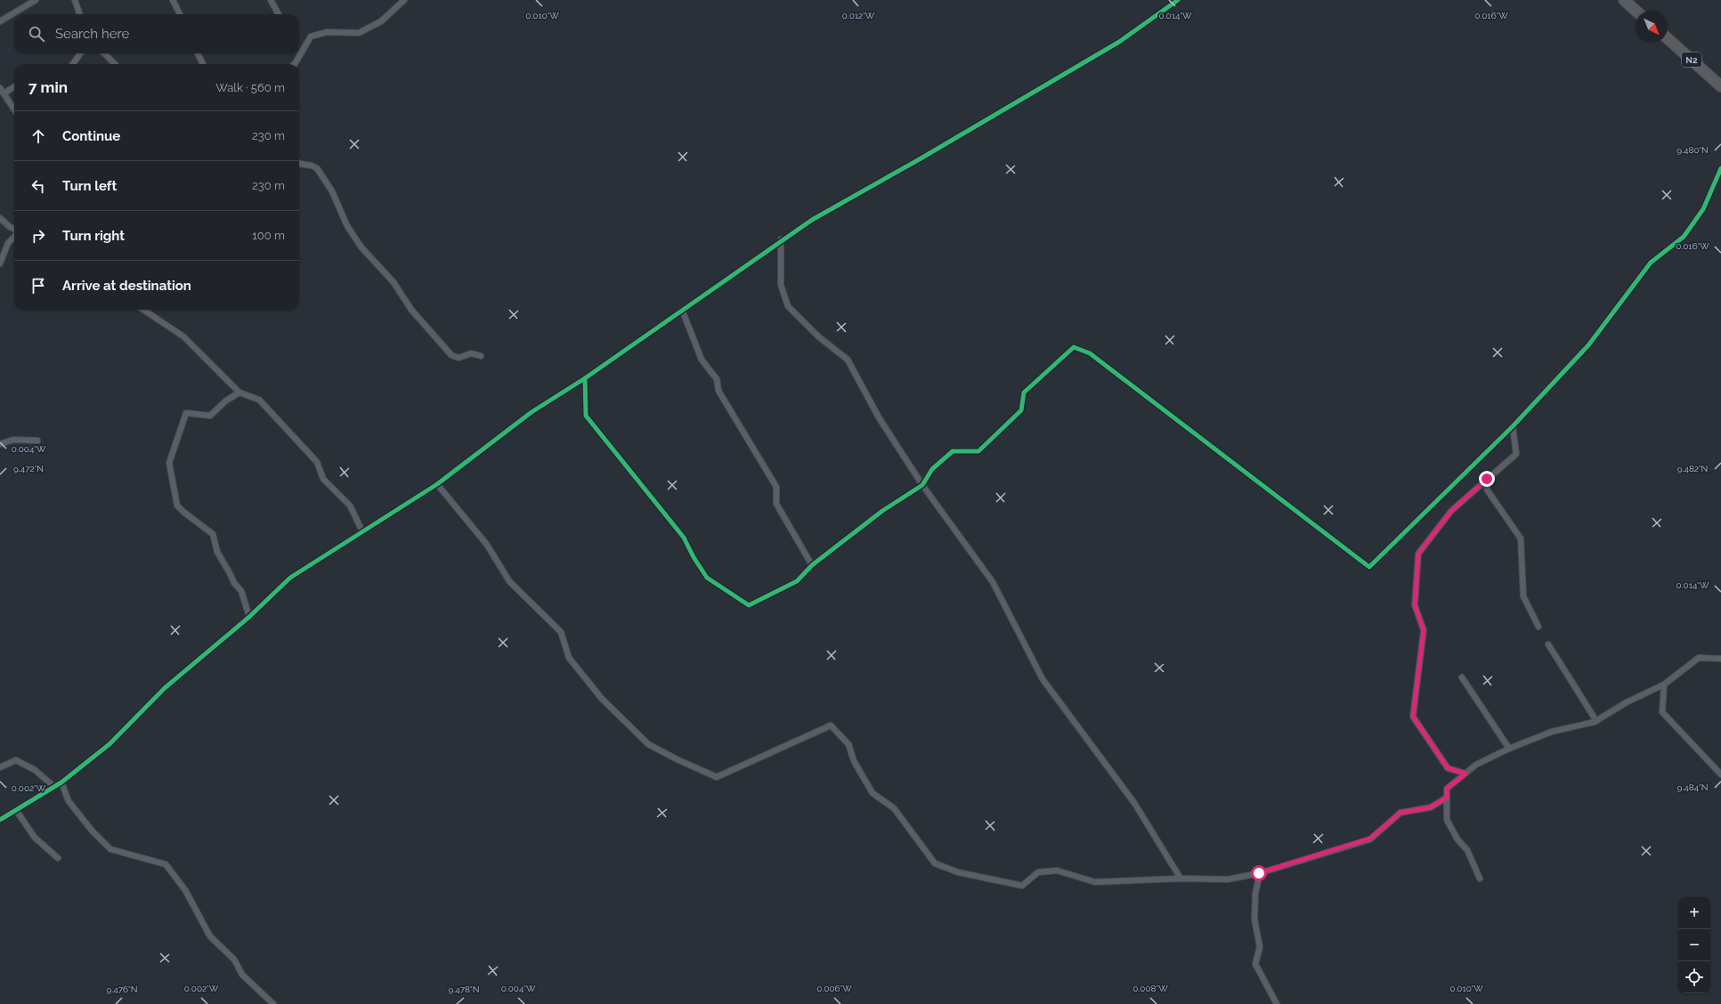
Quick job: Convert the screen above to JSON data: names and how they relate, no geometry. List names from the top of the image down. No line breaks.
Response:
{"streets":{"highway":["N2"]},"north":"bottom right","page":{"search":"Search here","heading":["7 min","Walk · 560 m"],"list":[["Continue","230 m"],["Turn left","230 m"],["Turn right","100 m"],"Arrive at destination"],"map_buttons":["+","−"]},"coordinates":["0.010°W","0.012°W","0.014°W","0.016°W","9.480°N","0.004°W","9.472°N","9.482°N","9.484°N","0.002°W","0.006°W","0.008°W","9.476°N","9.478°N"]}
